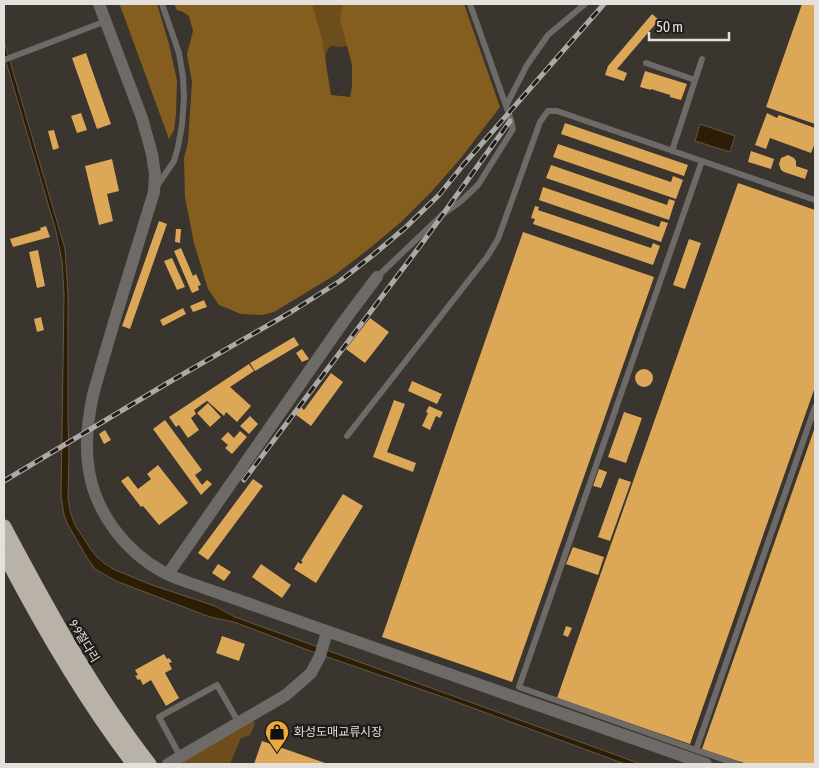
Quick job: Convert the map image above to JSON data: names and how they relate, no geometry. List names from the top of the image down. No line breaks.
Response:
{"streets":{"highway":["9·9절다리"]},"places":{"shop":["화성도매교류시장"]},"scale_bar":"50 m"}
